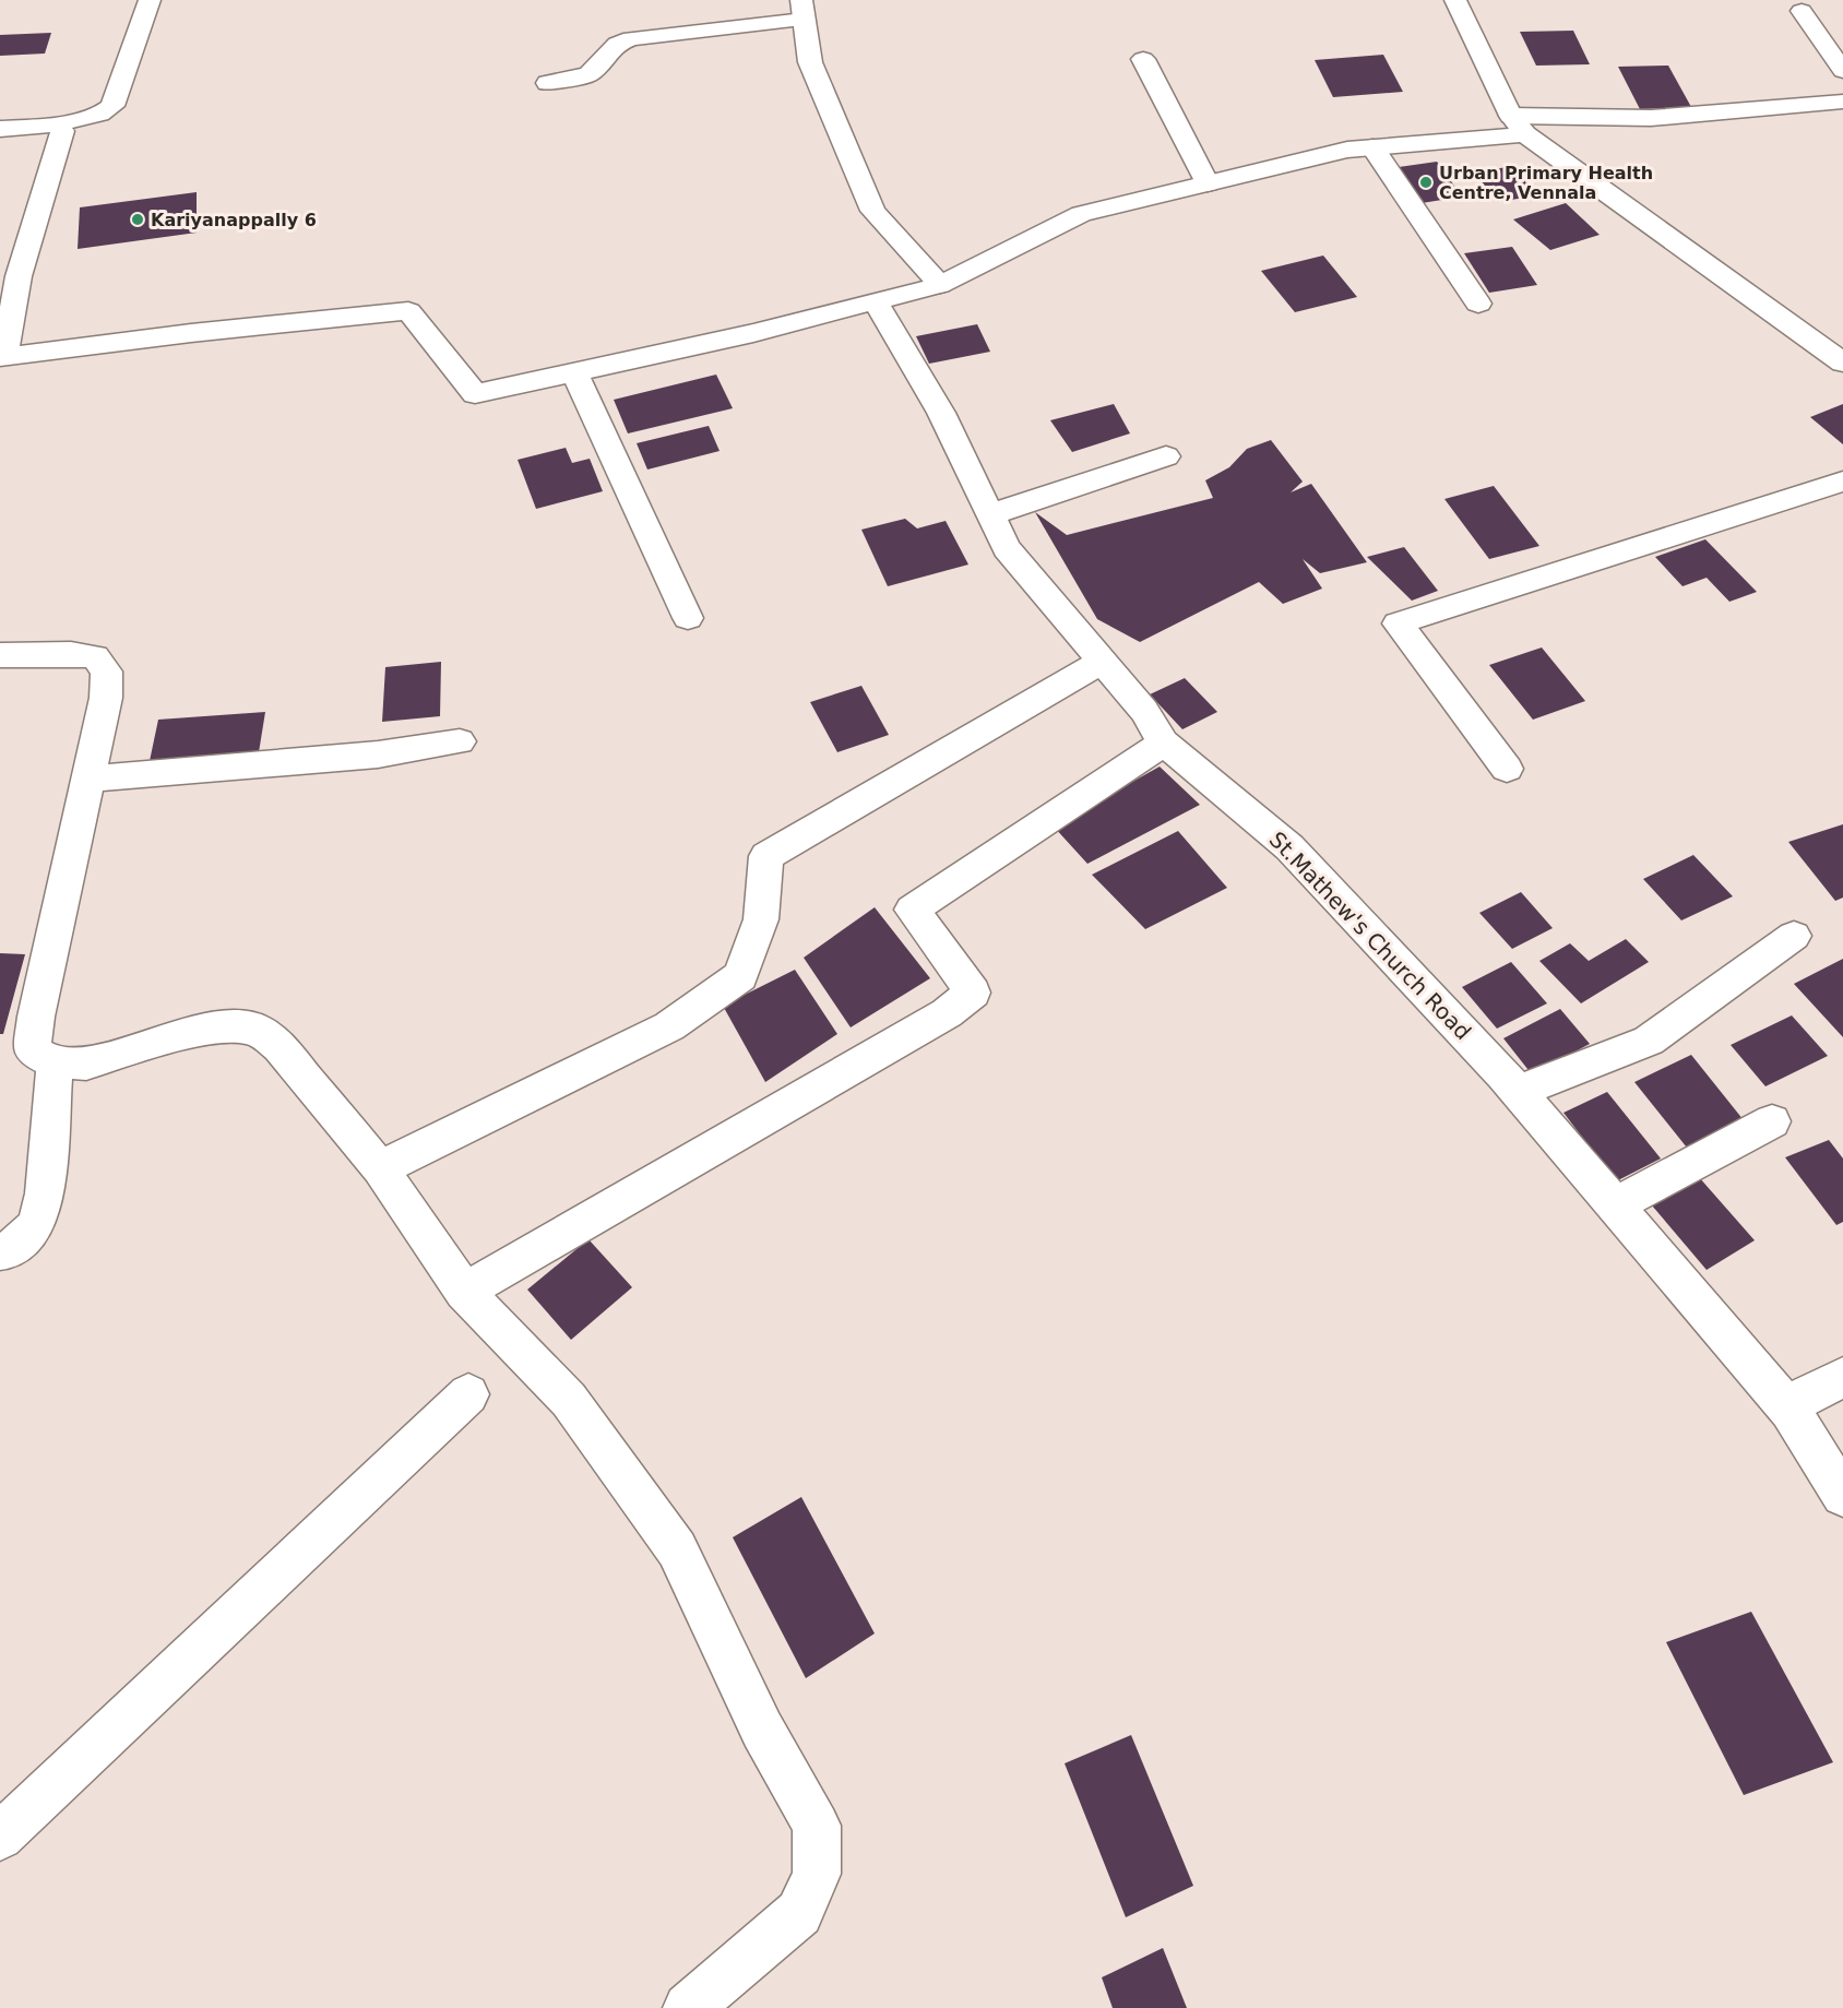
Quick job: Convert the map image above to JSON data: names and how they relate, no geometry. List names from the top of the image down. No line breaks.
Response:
{"streets":{"street":["St.Mathew's Church Road"]},"places":["Urban Primary Health Centre, Vennala","Kariyanappally 6"]}
